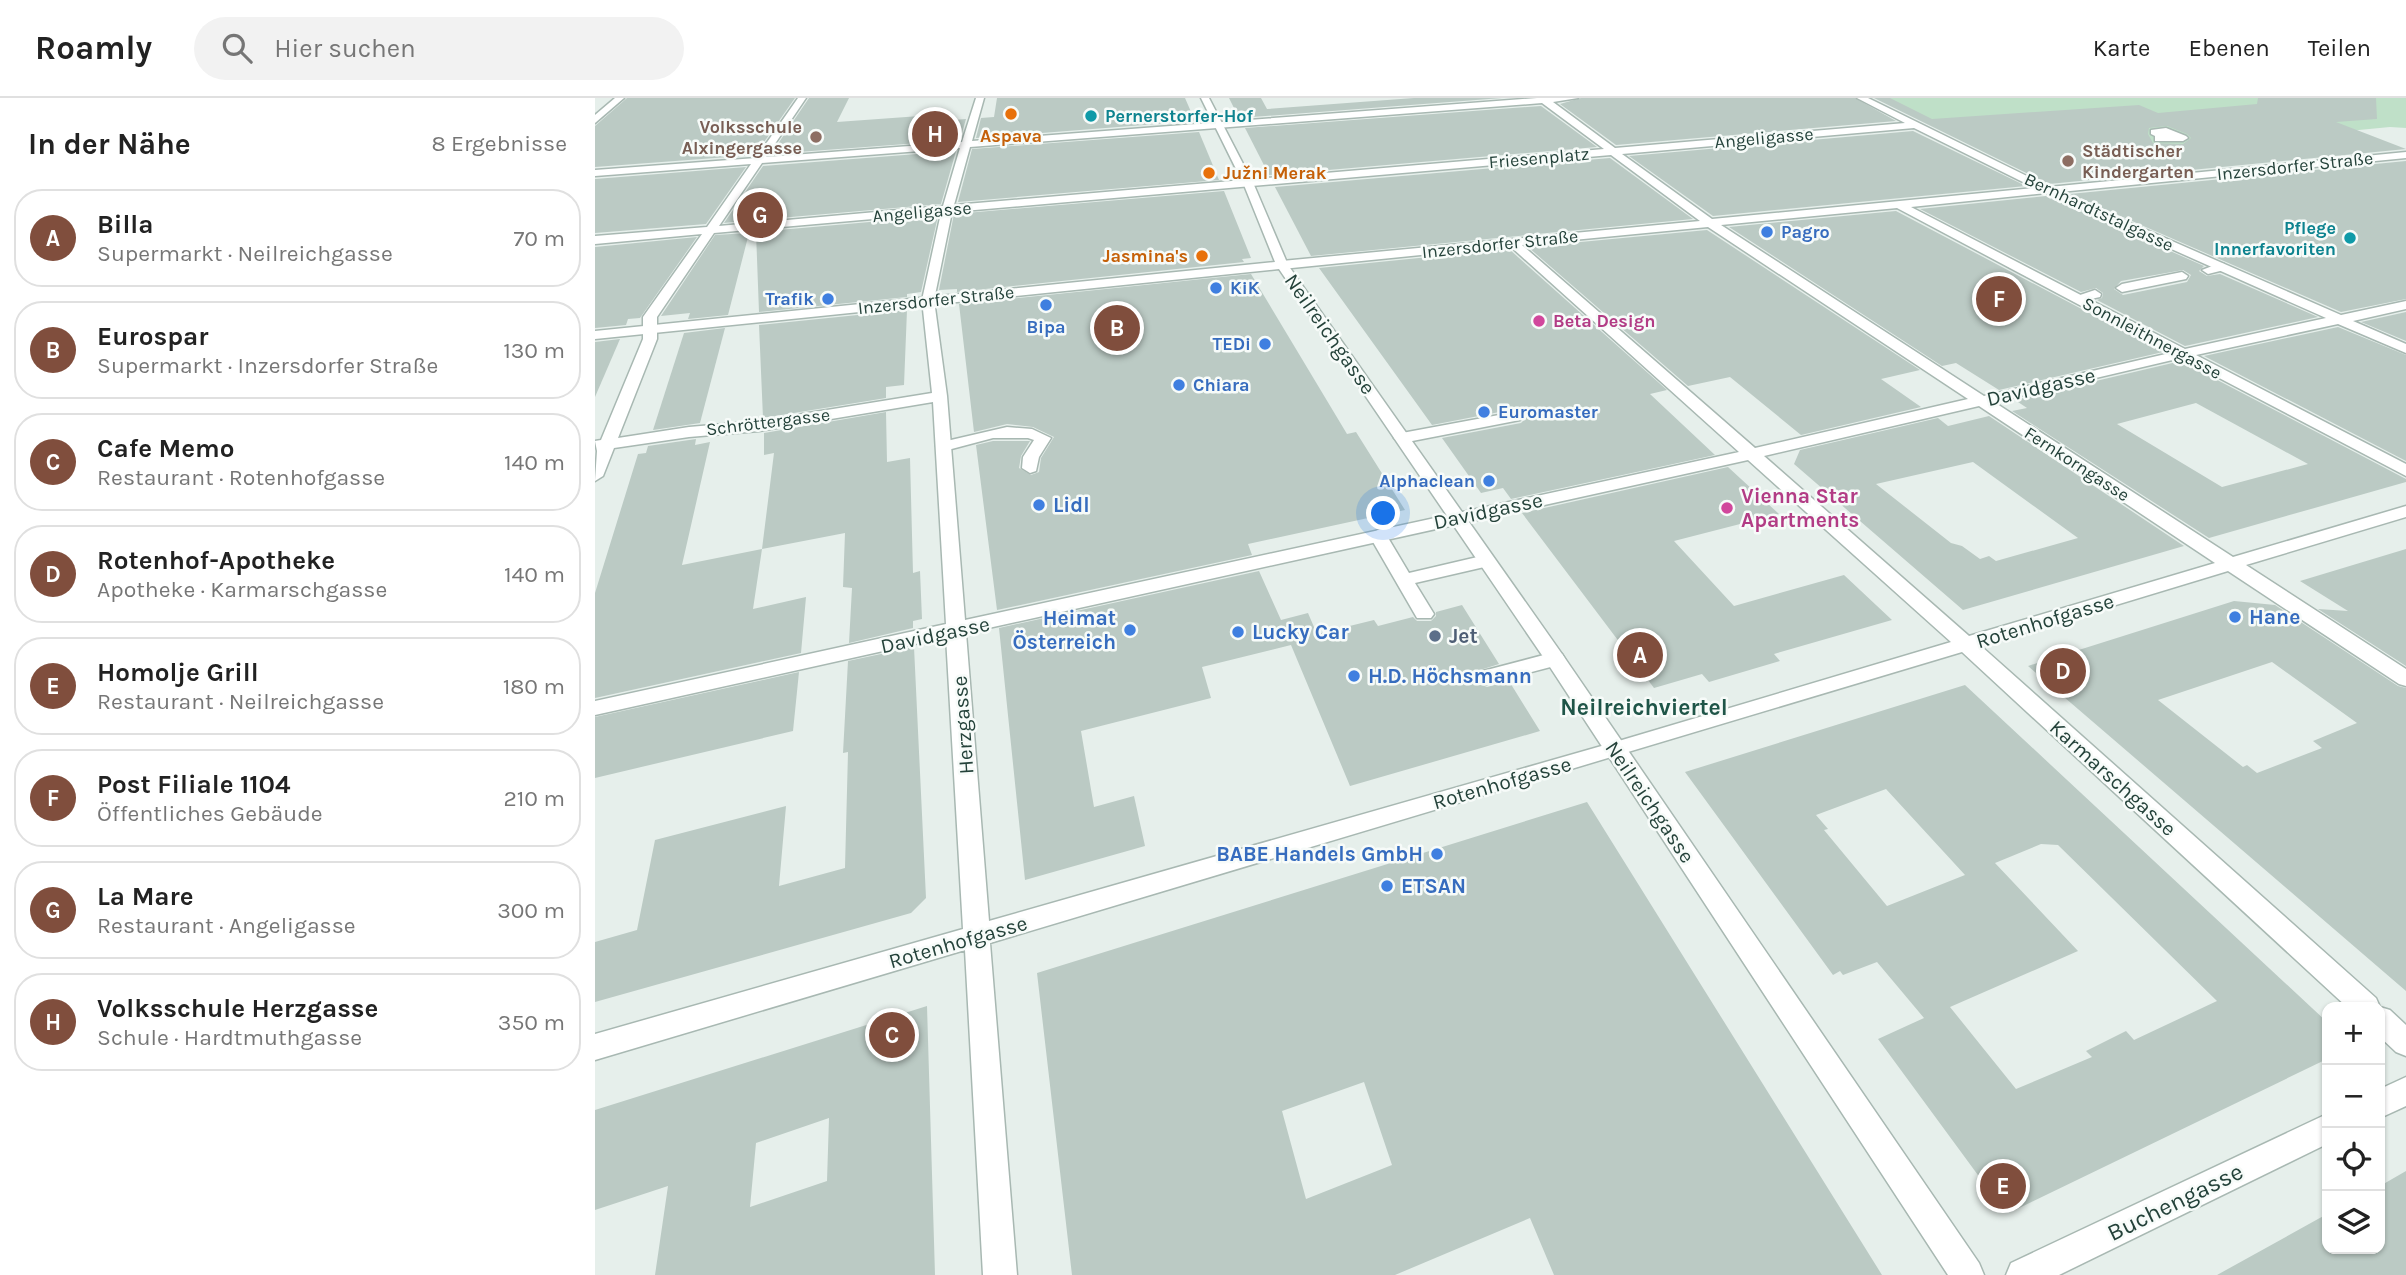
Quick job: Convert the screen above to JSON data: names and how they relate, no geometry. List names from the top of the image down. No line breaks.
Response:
{"streets":{"street":["Angeligasse","Friesenplatz","Inzersdorfer Straße","Bernhardtstalgasse","Neilreichgasse","Sonnleithnergasse","Davidgasse","Schröttergasse","Fernkorngasse","Rotenhofgasse","Herzgasse","Karmarschgasse","Buchengasse"]},"crossings":[["Angeligasse","Friesenplatz"],["Angeligasse","Bernhardtstalgasse"],["Angeligasse","Neilreichgasse"],["Angeligasse","Fernkorngasse"],["Angeligasse","Herzgasse"],["Friesenplatz","Neilreichgasse"],["Friesenplatz","Fernkorngasse"],["Inzersdorfer Straße","Bernhardtstalgasse"],["Inzersdorfer Straße","Neilreichgasse"],["Inzersdorfer Straße","Sonnleithnergasse"],["Inzersdorfer Straße","Fernkorngasse"],["Inzersdorfer Straße","Herzgasse"],["Inzersdorfer Straße","Karmarschgasse"],["Bernhardtstalgasse","Davidgasse"],["Neilreichgasse","Davidgasse"],["Neilreichgasse","Rotenhofgasse"],["Sonnleithnergasse","Davidgasse"],["Davidgasse","Fernkorngasse"],["Davidgasse","Herzgasse"],["Davidgasse","Karmarschgasse"],["Schröttergasse","Herzgasse"],["Fernkorngasse","Rotenhofgasse"],["Rotenhofgasse","Herzgasse"],["Rotenhofgasse","Karmarschgasse"]],"districts":["Neilreichviertel"],"places":["Aspava","Pernerstorfer-Hof","Volksschule Alxingergasse","Städtischer Kindergarten","Južni Merak","Pagro","Pflege Innerfavoriten","Jasmina's","KiK","Trafik","Bipa","Beta Design","TEDi","Chiara","Euromaster","Alphaclean","Lidl","Vienna Star Apartments","Hane","Heimat Österreich","Lucky Car","Jet","H.D. Höchsmann","BABE Handels GmbH","ETSAN"],"page":{"header":"Roamly","search":"Hier suchen","nav":["Karte","Ebenen","Teilen"],"heading":["In der Nähe","8 Ergebnisse"],"pins":["H","G","F","B","A","D","C","E"],"list":[{"mark":"A","name":"Billa","note":"Supermarkt · Neilreichgasse","value":"70 m"},{"mark":"B","name":"Eurospar","note":"Supermarkt · Inzersdorfer Straße","value":"130 m"},{"mark":"C","name":"Cafe Memo","note":"Restaurant · Rotenhofgasse","value":"140 m"},{"mark":"D","name":"Rotenhof-Apotheke","note":"Apotheke · Karmarschgasse","value":"140 m"},{"mark":"E","name":"Homolje Grill","note":"Restaurant · Neilreichgasse","value":"180 m"},{"mark":"F","name":"Post Filiale 1104","note":"Öffentliches Gebäude","value":"210 m"},{"mark":"G","name":"La Mare","note":"Restaurant · Angeligasse","value":"300 m"},{"mark":"H","name":"Volksschule Herzgasse","note":"Schule · Hardtmuthgasse","value":"350 m"}],"map_buttons":["+","−"]}}
